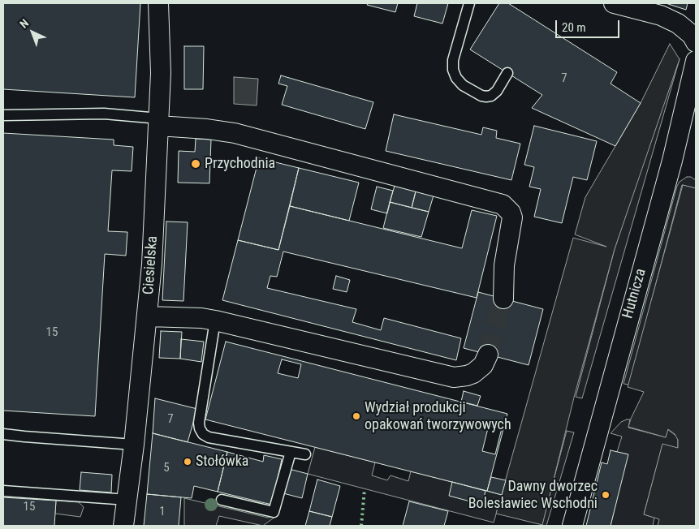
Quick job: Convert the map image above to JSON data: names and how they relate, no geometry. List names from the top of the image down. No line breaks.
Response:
{"streets":{"street":["Ciesielska","Hutnicza"]},"places":["Przychodnia","Wydział produkcji opakowań tworzywowych","Stołówka","Dawny dworzec Bolesławiec Wschodni"],"house_numbers":["7","15","7","5","15","1"],"scale_bar":"20 m","north":"top left"}
